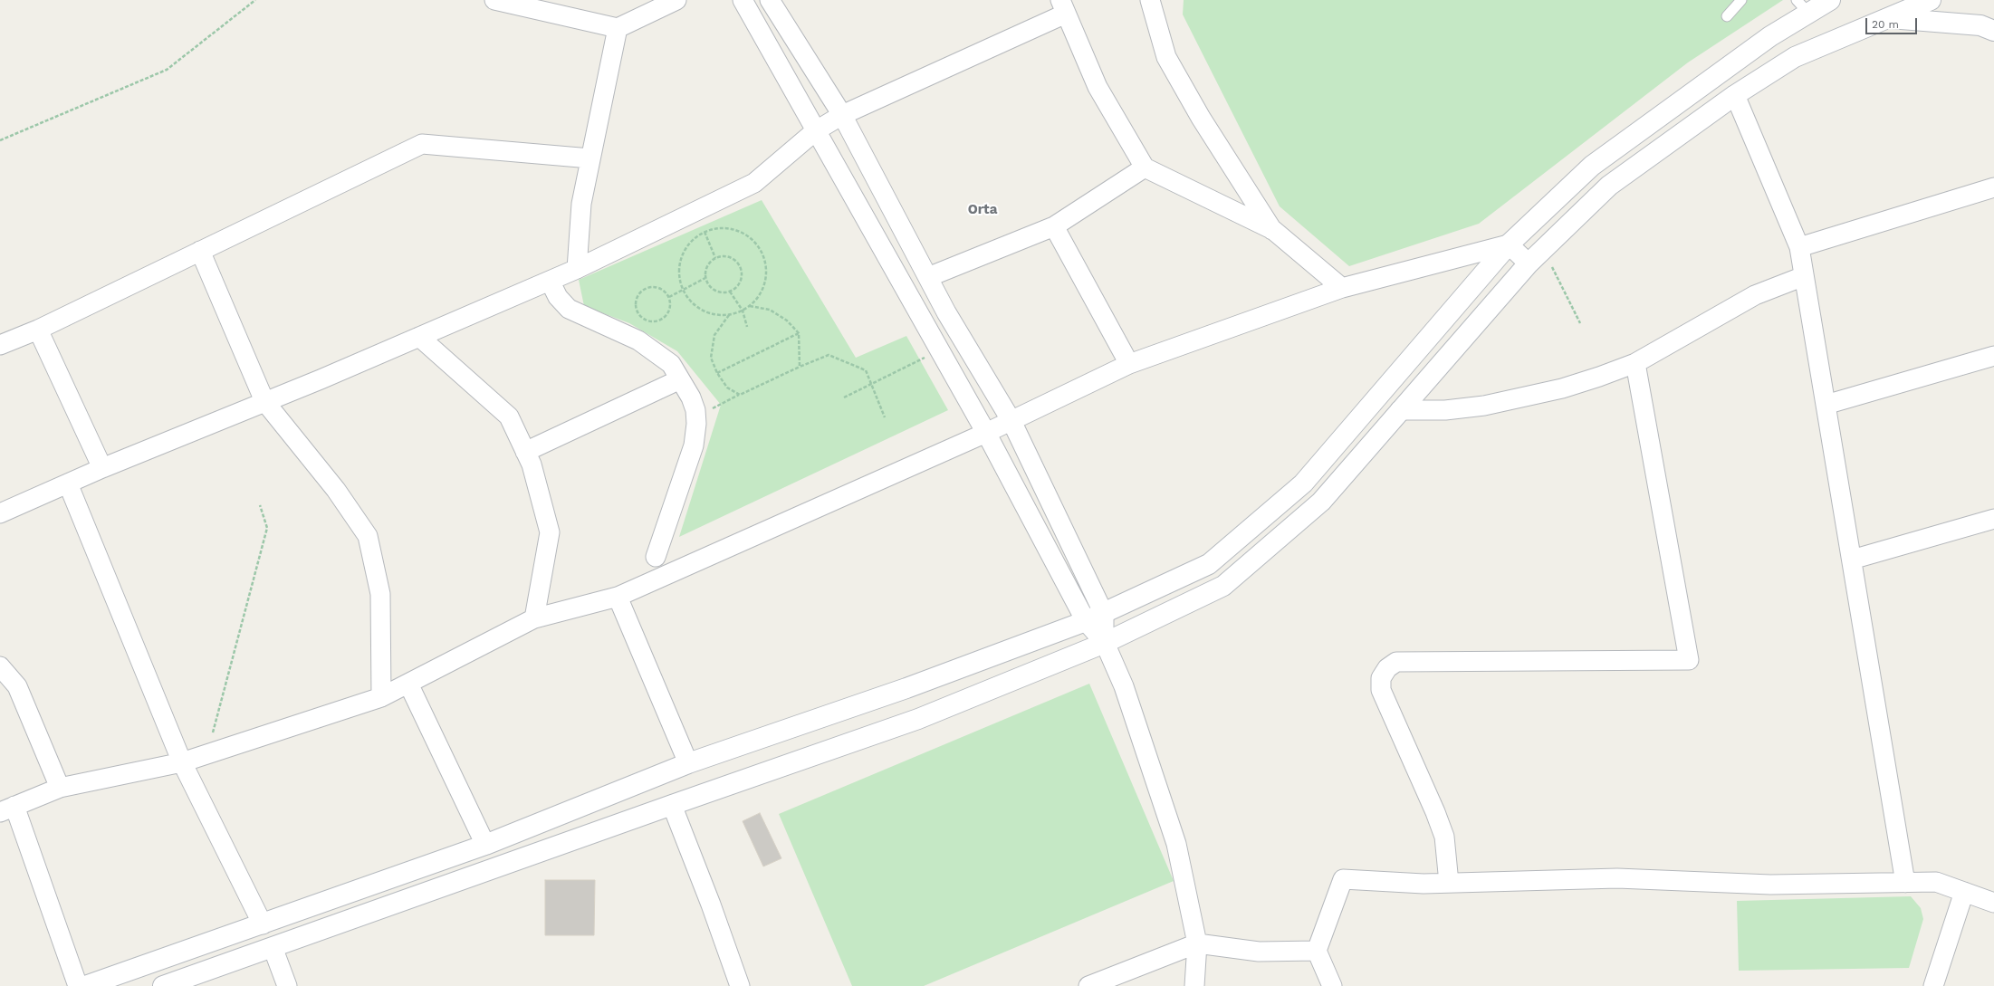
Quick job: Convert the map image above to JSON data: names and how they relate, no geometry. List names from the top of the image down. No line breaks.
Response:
{"districts":["Orta"],"scale_bar":"20 m"}
